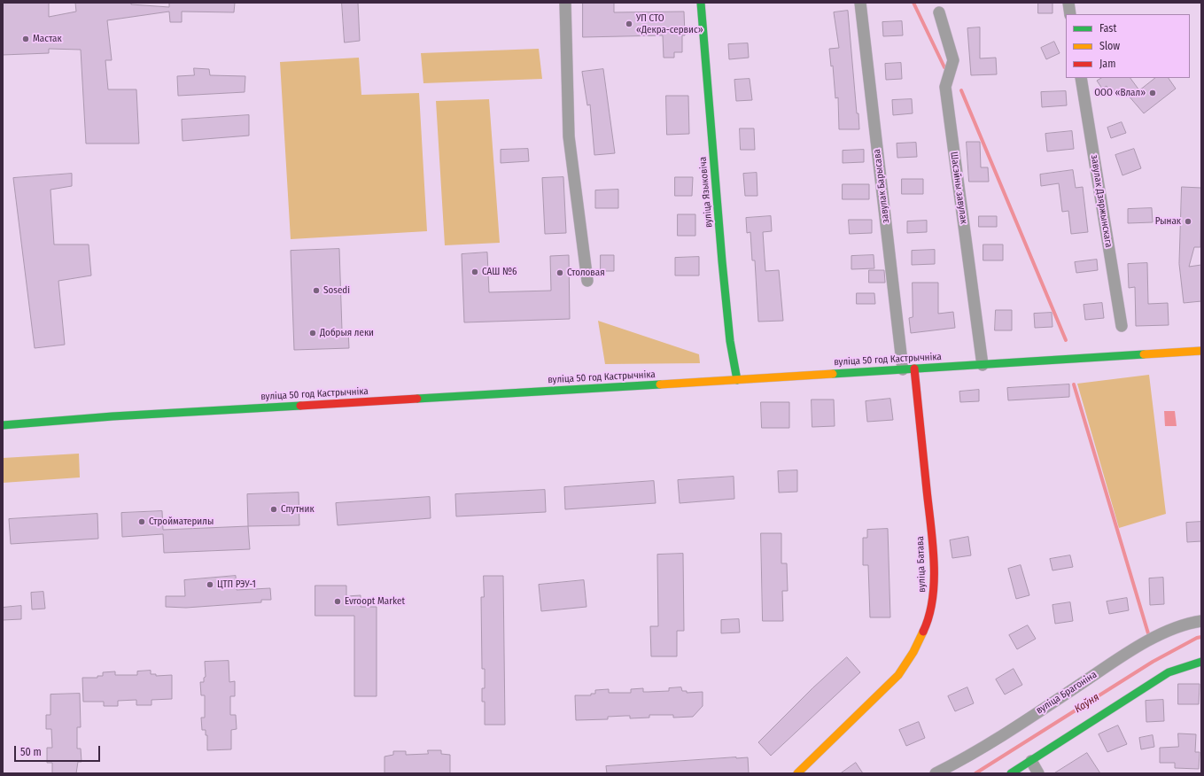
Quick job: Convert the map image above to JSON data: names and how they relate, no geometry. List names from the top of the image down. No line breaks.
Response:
{"streets":{"main road":["вуліца Языковіча","вуліца 50 год Кастрычніка","вуліца Батава"],"street":["завулак Барысава","Шасэйны завулак","завулак Дзяржынскага","вуліца Брагоніна"]},"crossings":[["завулак Барысава","вуліца 50 год Кастрычніка"],["Шасэйны завулак","вуліца 50 год Кастрычніка"],["вуліца Языковіча","вуліца 50 год Кастрычніка"],["вуліца 50 год Кастрычніка","вуліца Батава"]],"water":["Каўня"],"places":["УП СТО «Декра-сервис»","Мастак","ООО «Влал»","Рынак","САШ №6","Столовая","Sosedi","Добрыя леки","Спутник","Стройматерилы","ЦТП РЭУ-1","Evroopt Market"],"legend":["Fast","Slow","Jam"],"scale_bar":"50 m"}
